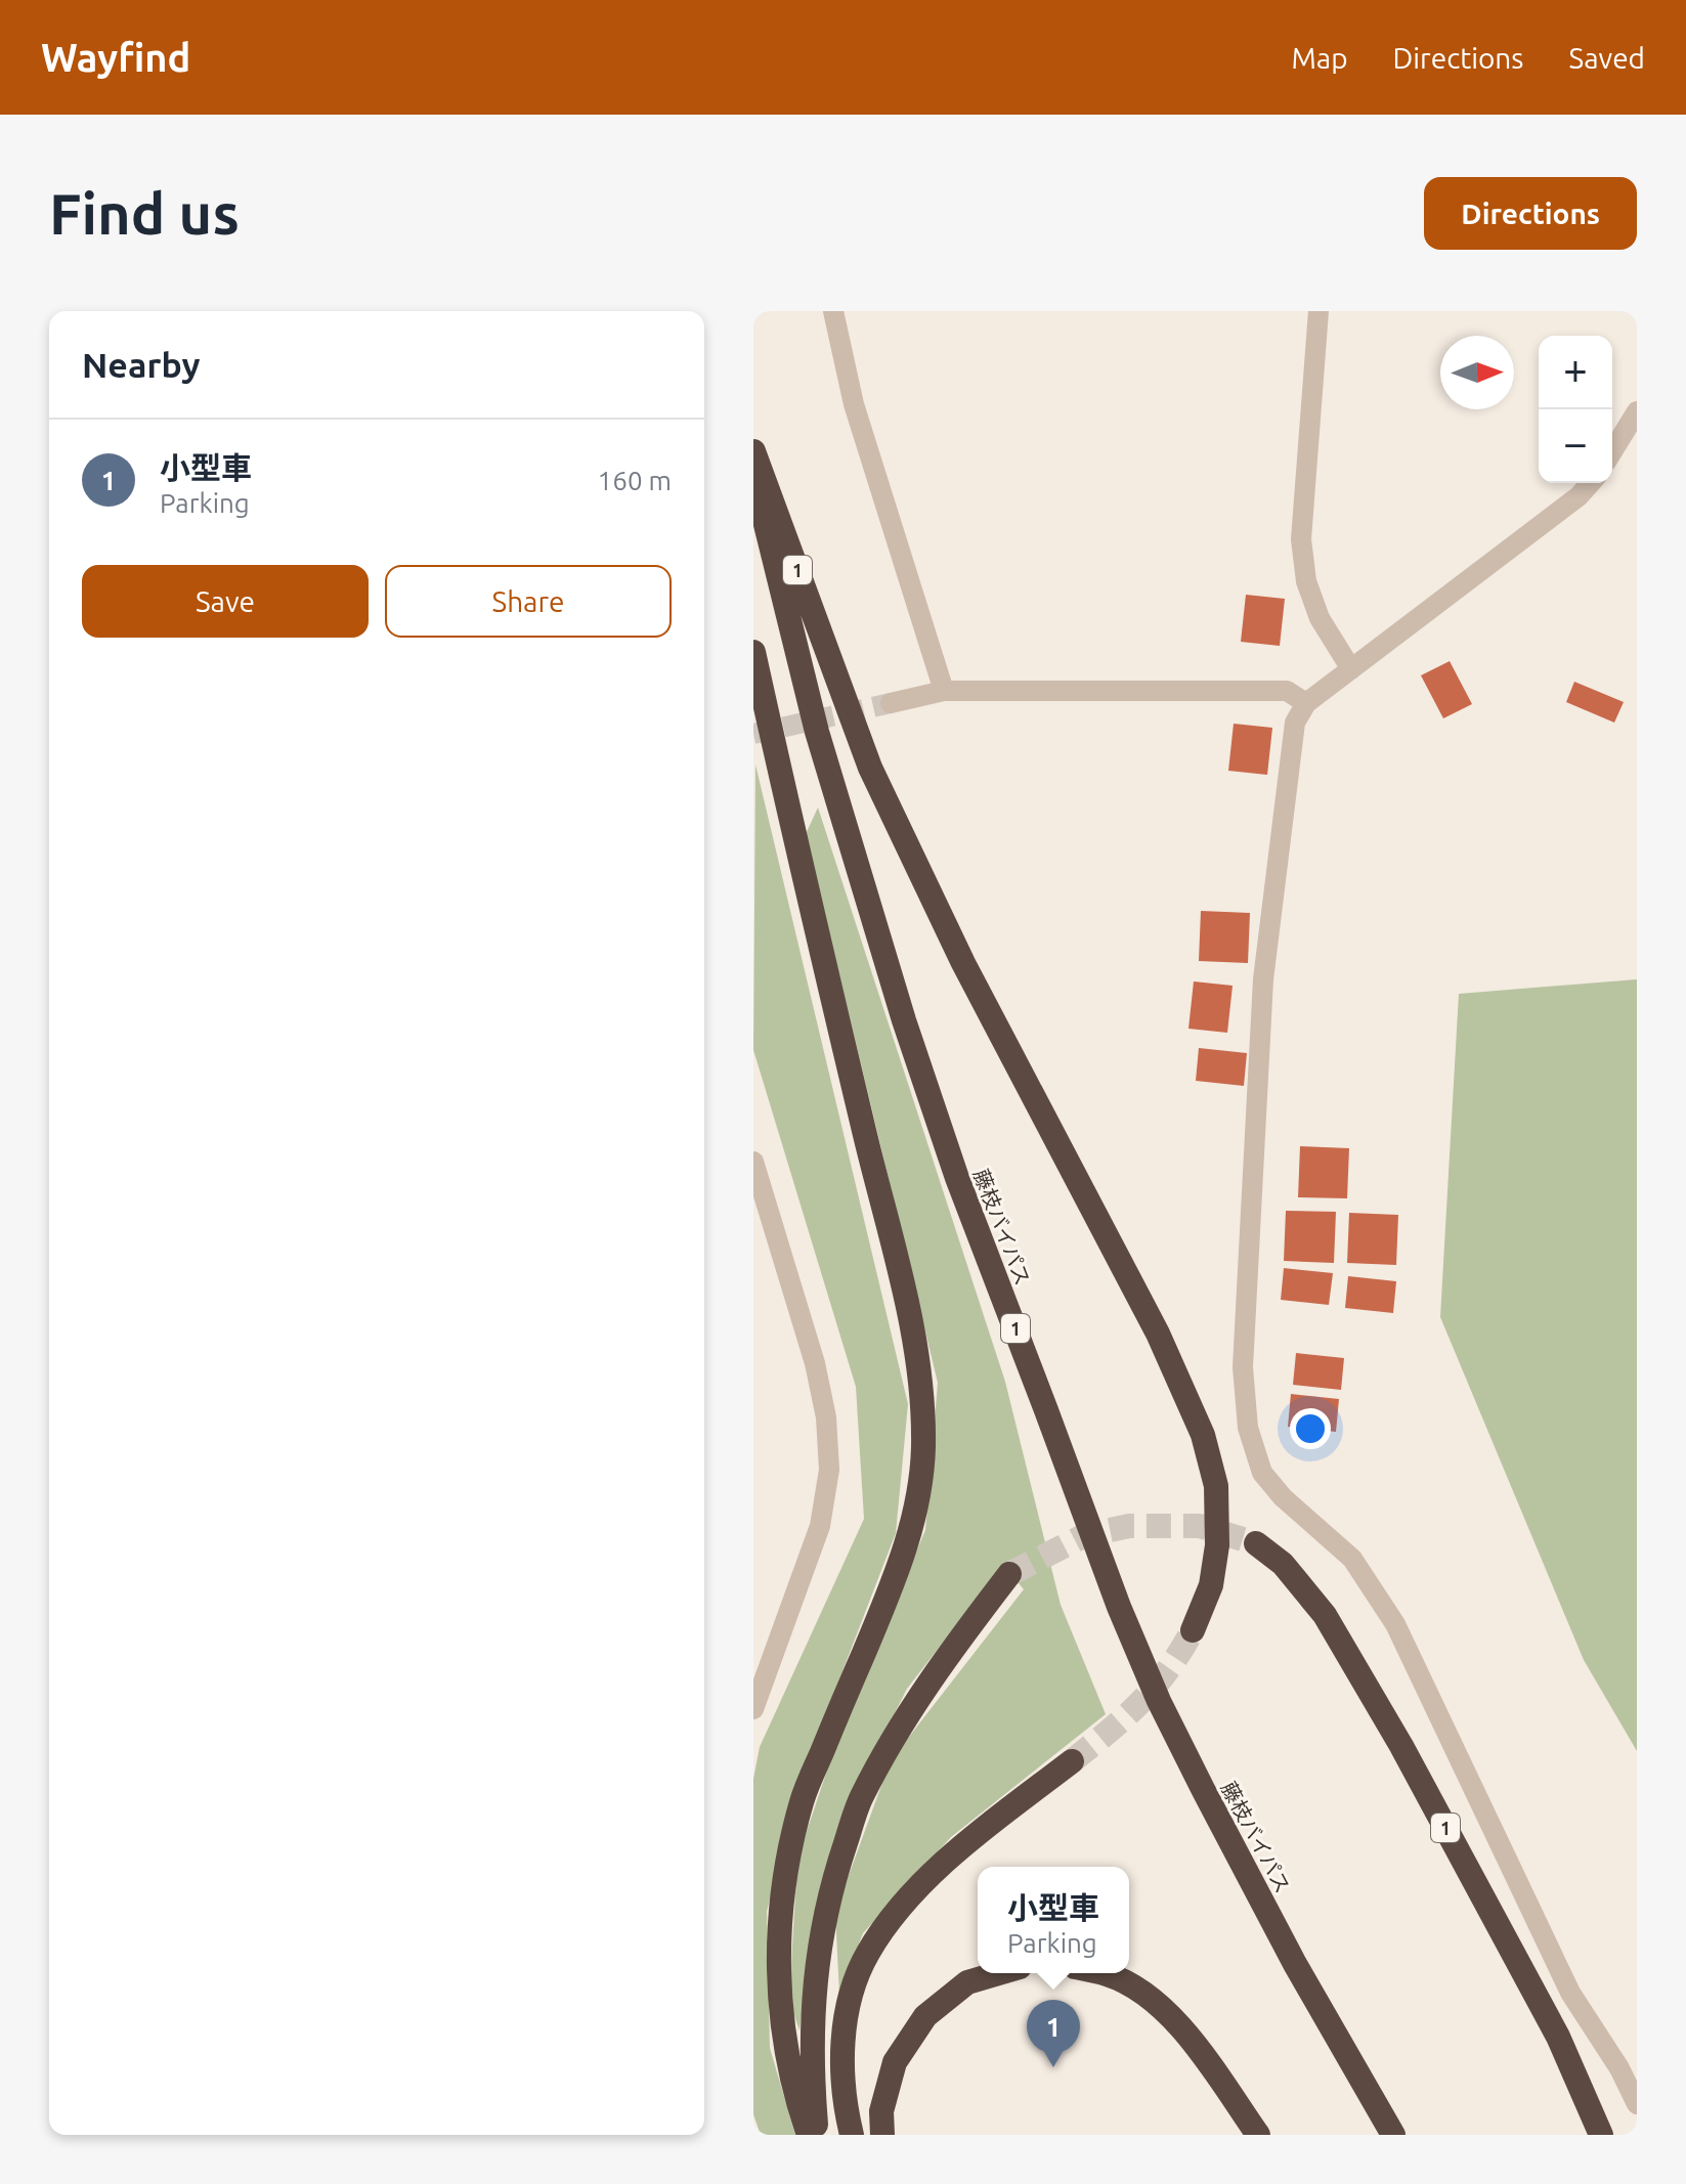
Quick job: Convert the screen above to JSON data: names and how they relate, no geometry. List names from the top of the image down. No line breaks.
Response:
{"streets":{"highway":["1","藤枝バイパス"]},"north":"right","page":{"header":"Wayfind","nav":["Map","Directions","Saved"],"buttons":["Directions",["Save","Share"]],"title":"Find us","heading":"Nearby","map_buttons":["+","−"],"list":[{"mark":"1","name":"小型車","note":"Parking","value":"160 m"}],"popup":["小型車","Parking"],"pins":"1"}}
